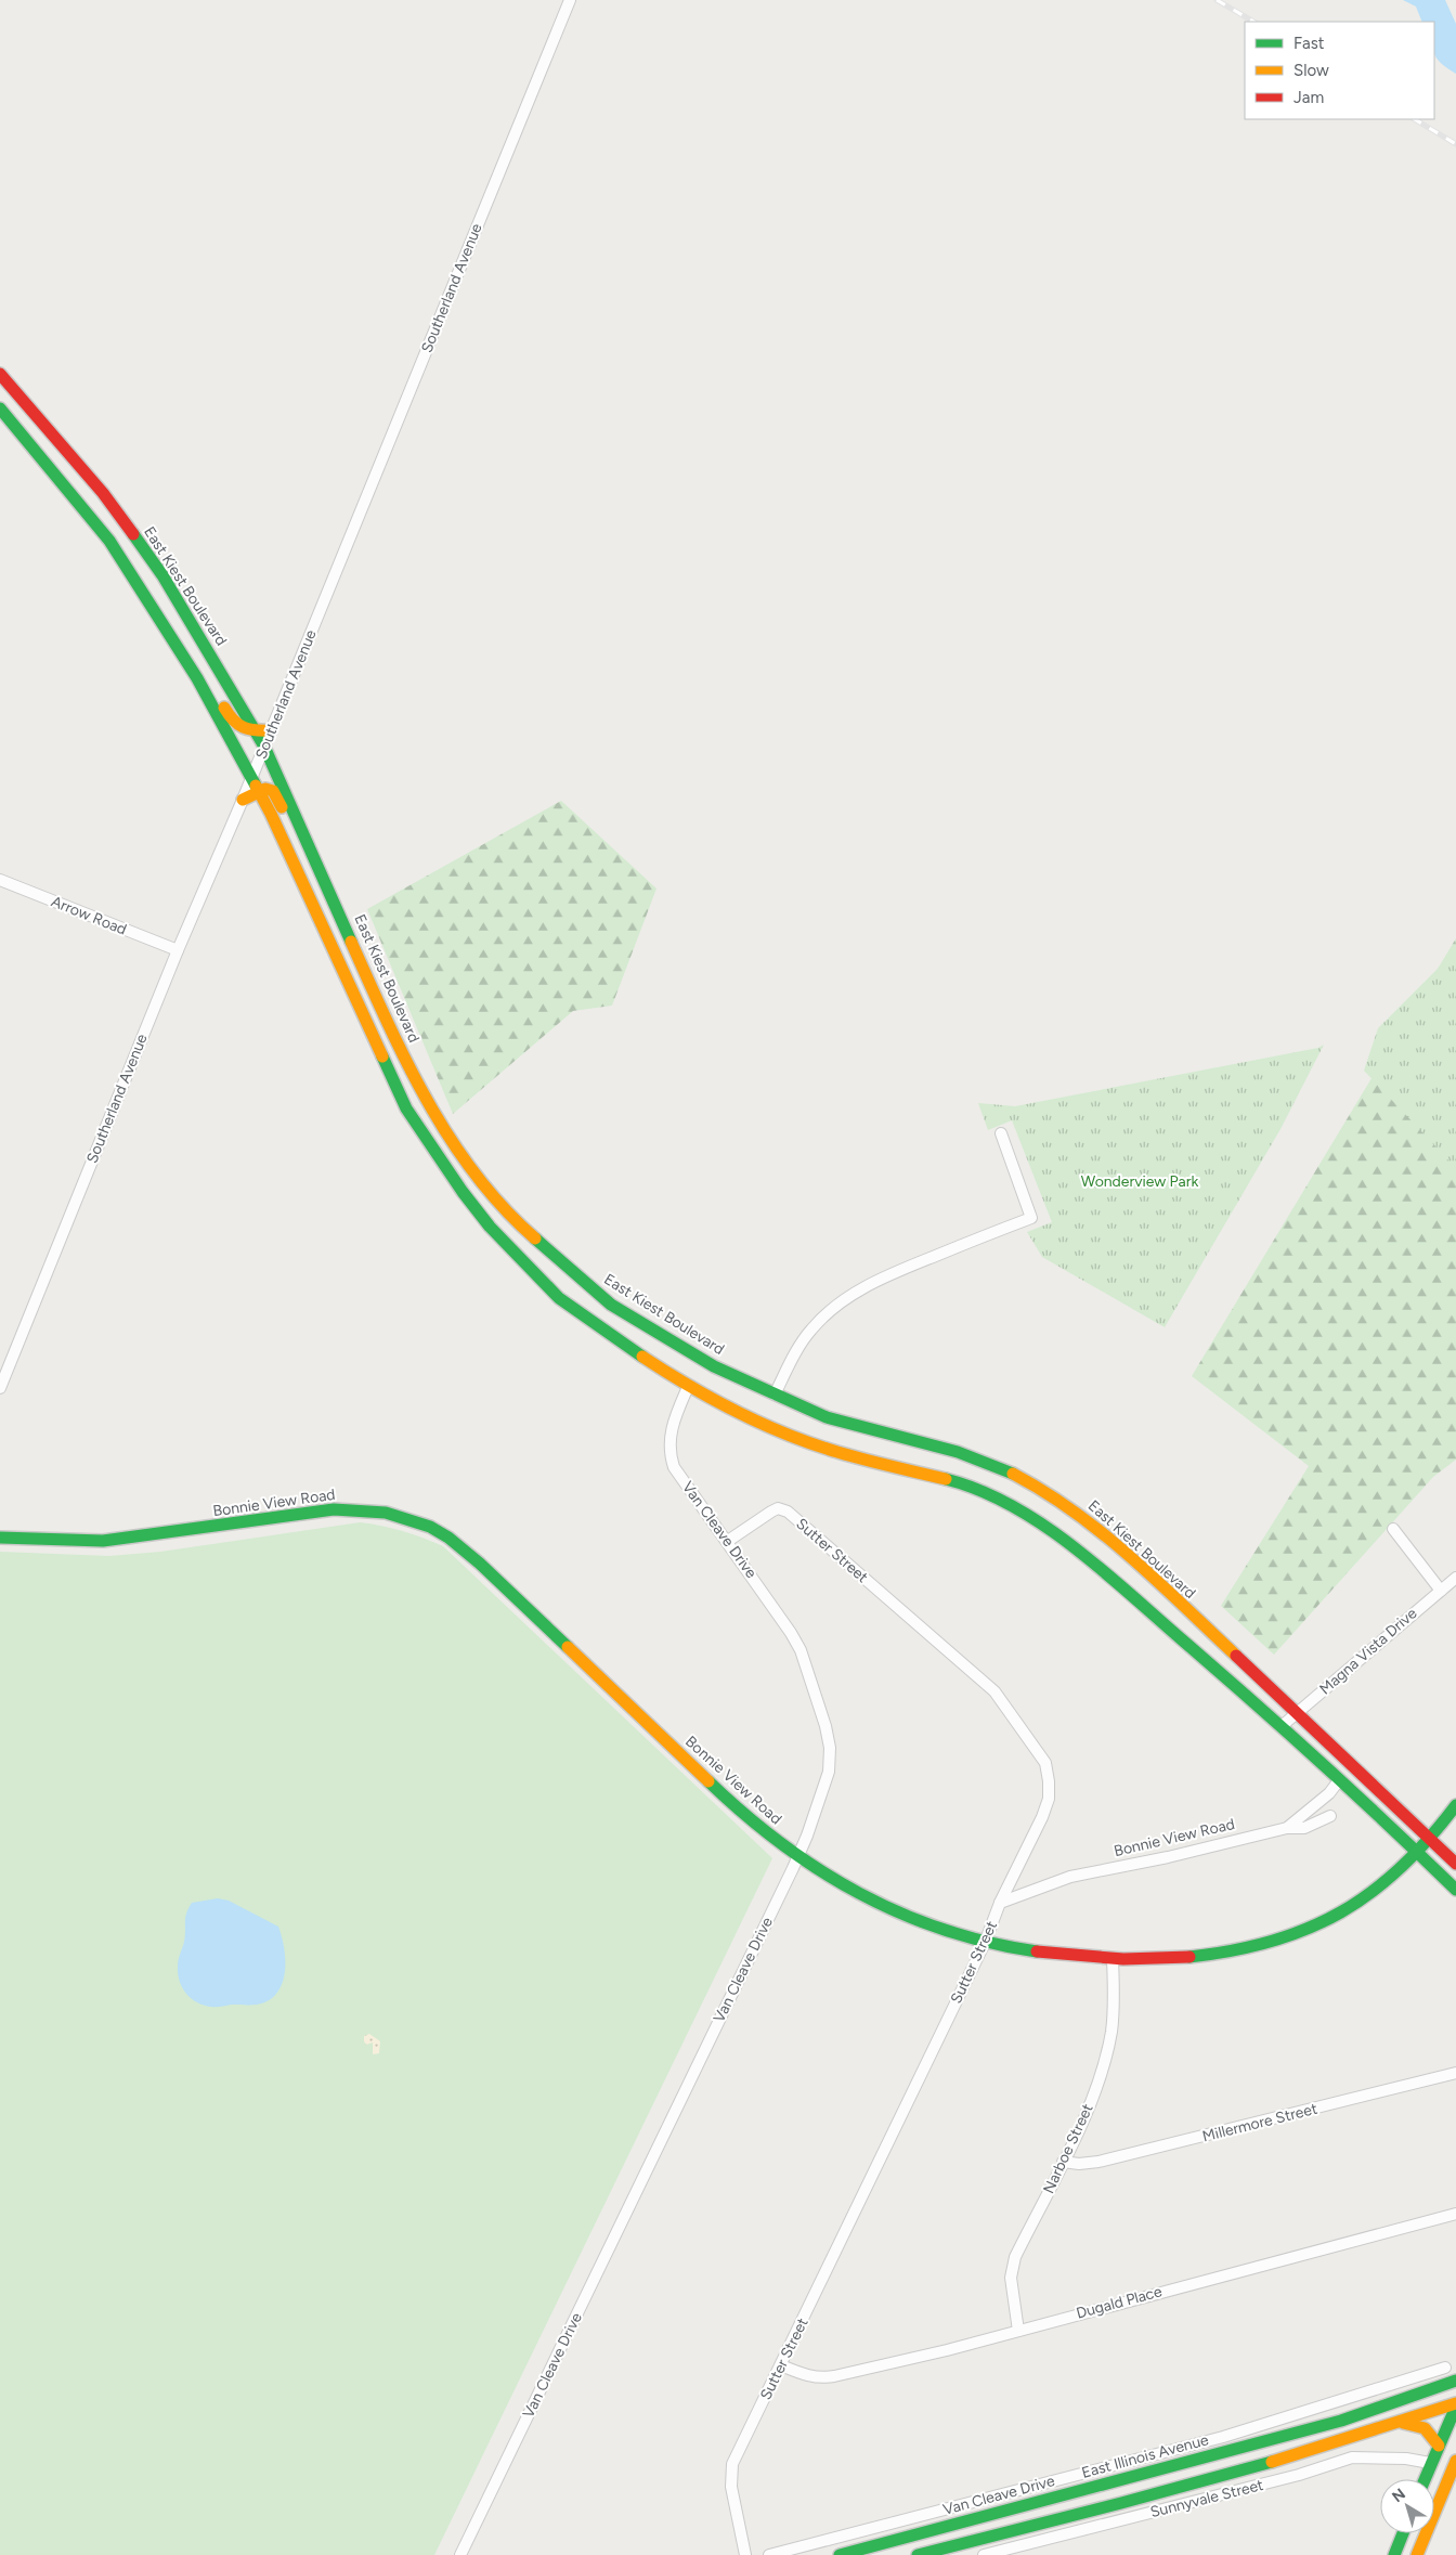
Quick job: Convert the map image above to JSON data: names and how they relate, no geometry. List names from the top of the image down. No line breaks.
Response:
{"streets":{"main road":["East Kiest Boulevard","Bonnie View Road","East Illinois Avenue"],"street":["Southerland Avenue","Arrow Road","Van Cleave Drive","Sutter Street","Magna Vista Drive","Millermore Street","Narboe Street","Dugald Place","Sunnyvale Street"]},"crossings":[["Southerland Avenue","East Kiest Boulevard"],["Southerland Avenue","Arrow Road"],["East Kiest Boulevard","Bonnie View Road"],["East Kiest Boulevard","Magna Vista Drive"],["Bonnie View Road","Van Cleave Drive"],["Bonnie View Road","Sutter Street"],["Bonnie View Road","Narboe Street"],["Van Cleave Drive","Sutter Street"],["Sutter Street","Dugald Place"],["Millermore Street","Narboe Street"],["Narboe Street","Dugald Place"]],"parks":["Wonderview Park"],"legend":["Fast","Slow","Jam"],"north":"top left"}
